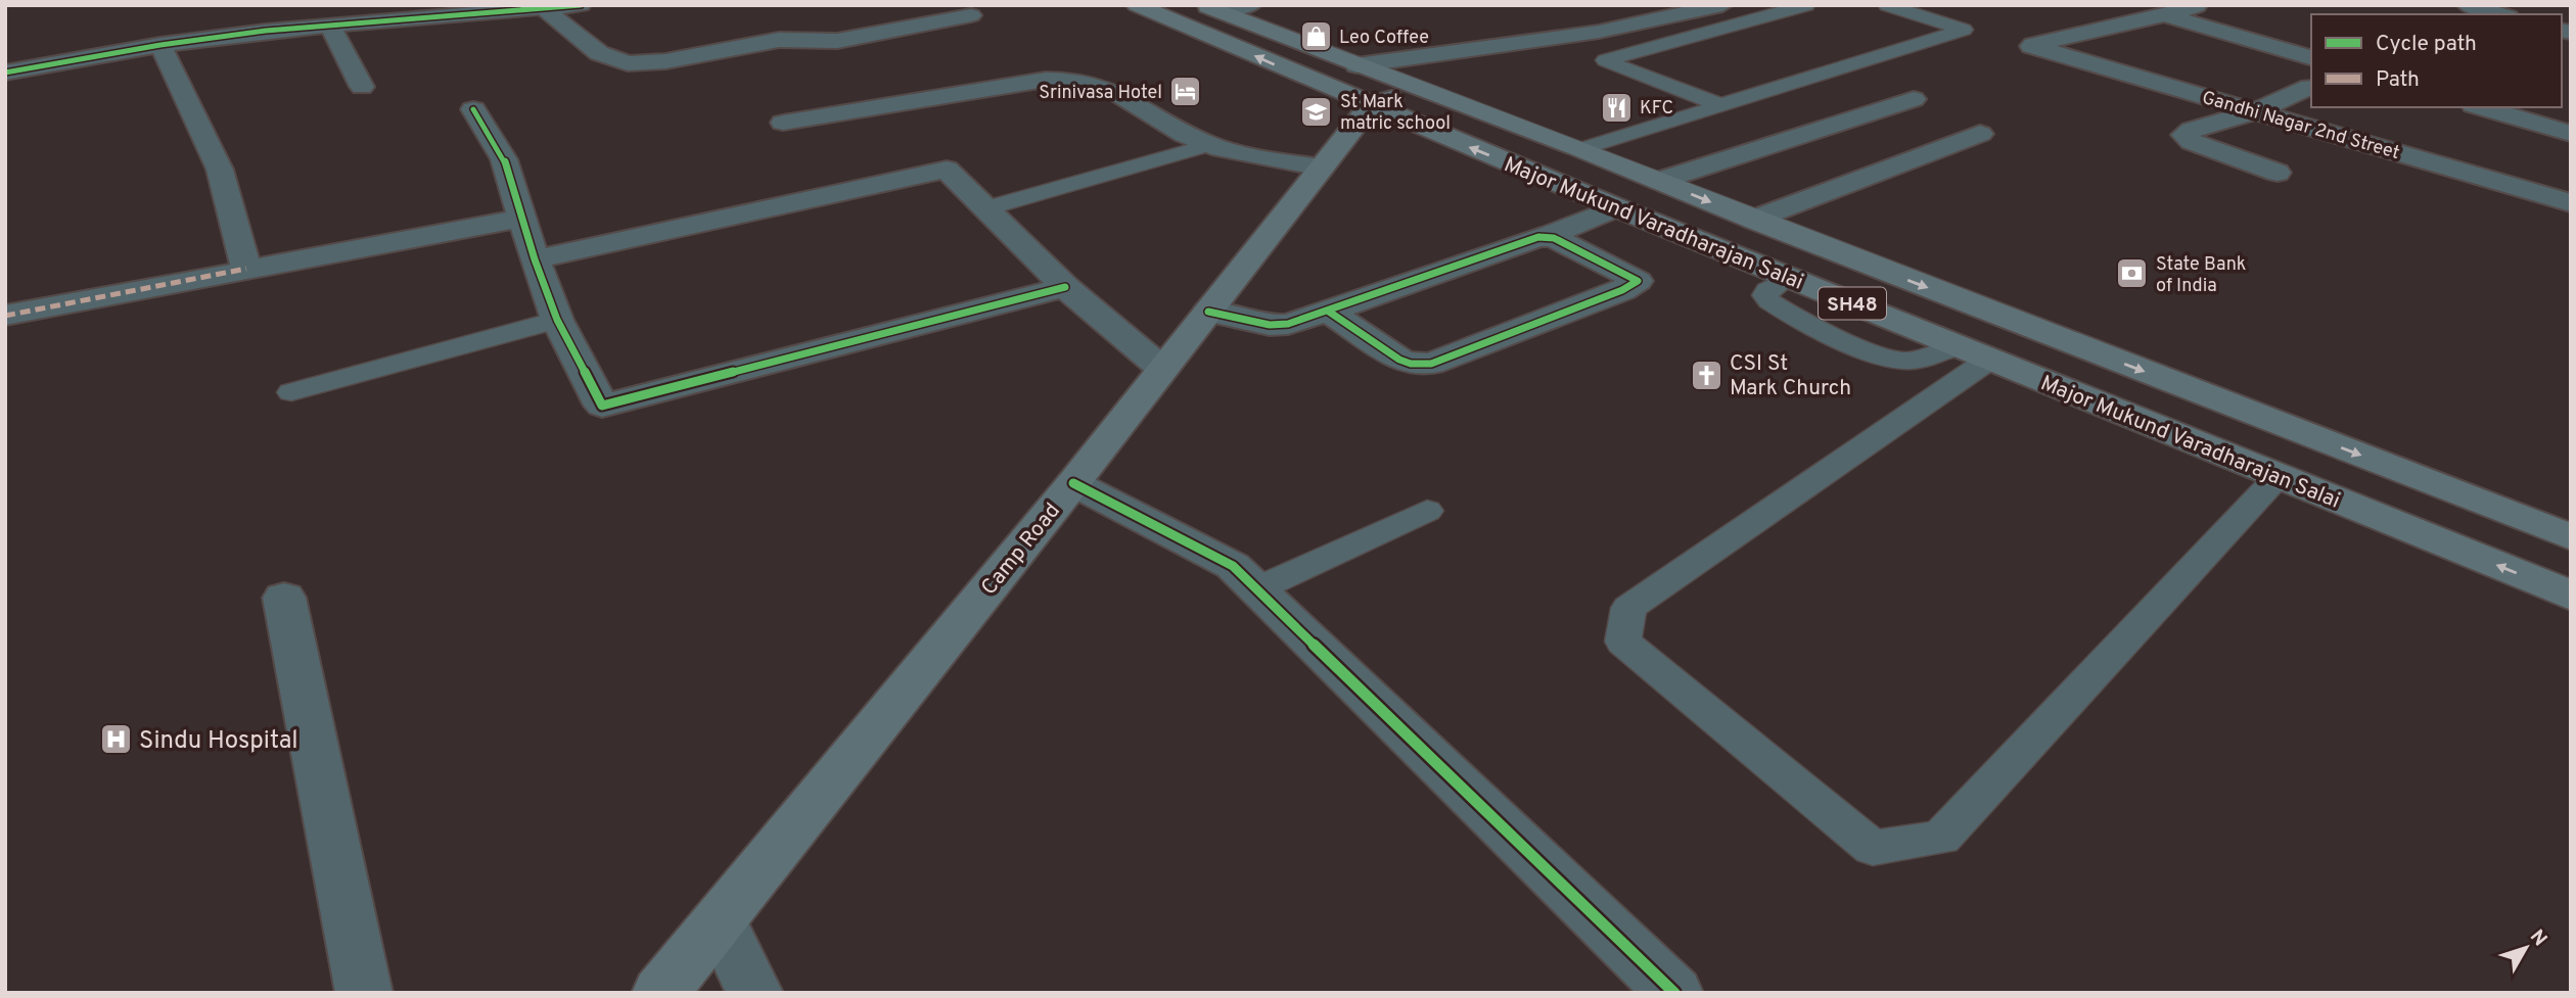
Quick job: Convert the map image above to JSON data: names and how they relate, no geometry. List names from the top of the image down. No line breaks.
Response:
{"streets":{"main road":["Major Mukund Varadharajan Salai","SH48","Camp Road"],"street":["Gandhi Nagar 2nd Street"]},"crossings":[["Major Mukund Varadharajan Salai","Camp Road"]],"places":{"shop":["Leo Coffee"],"hotel":["Srinivasa Hotel"],"restaurant":["KFC"],"school or university":["St Mark matric school"],"bank":["State Bank of India"],"church":["CSI St Mark Church"],"hospital":["Sindu Hospital"]},"legend":["Cycle path","Path"],"north":"top right"}
